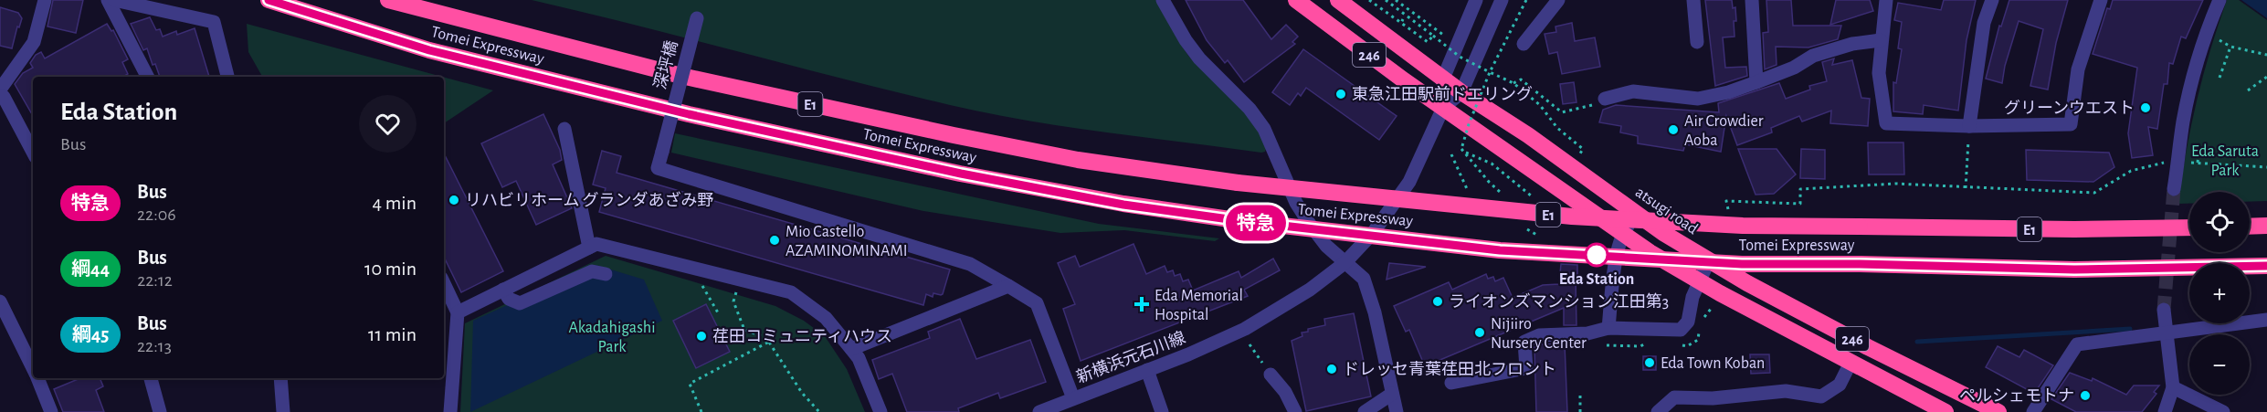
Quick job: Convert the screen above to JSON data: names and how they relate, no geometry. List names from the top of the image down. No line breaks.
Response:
{"streets":{"highway":["Tomei Expressway","246","E1","atsugi road"],"street":["深坪橋","新横浜元石川線"]},"crossings":[["246","新横浜元石川線"]],"parks":["Eda Saruta Park","Akadahigashi Park"],"places":{"other":["東急江田駅前ドエリング","グリーンウエスト","Air Crowdier Aoba","リハビリホーム グランダあざみ野","Mio Castello AZAMINOMINAMI","Eda Station","ライオンズマンション江田第3","Nijiiro Nursery Center","荏田コミュニティハウス","Eda Town Koban","ドレッセ青葉荏田北フロント","ペルシェモトナ"],"health":["Eda Memorial Hospital"]},"lines":["bus line 特急"],"page":{"on_map":"特急","heading":["Eda Station","Bus"],"list":[{"mark":"特急","name":"Bus","note":"22:06","value":"4 min"},{"mark":"綱44","name":"Bus","note":"22:12","value":"10 min"},{"mark":"綱45","name":"Bus","note":"22:13","value":"11 min"}],"map_buttons":["+","−"]}}
